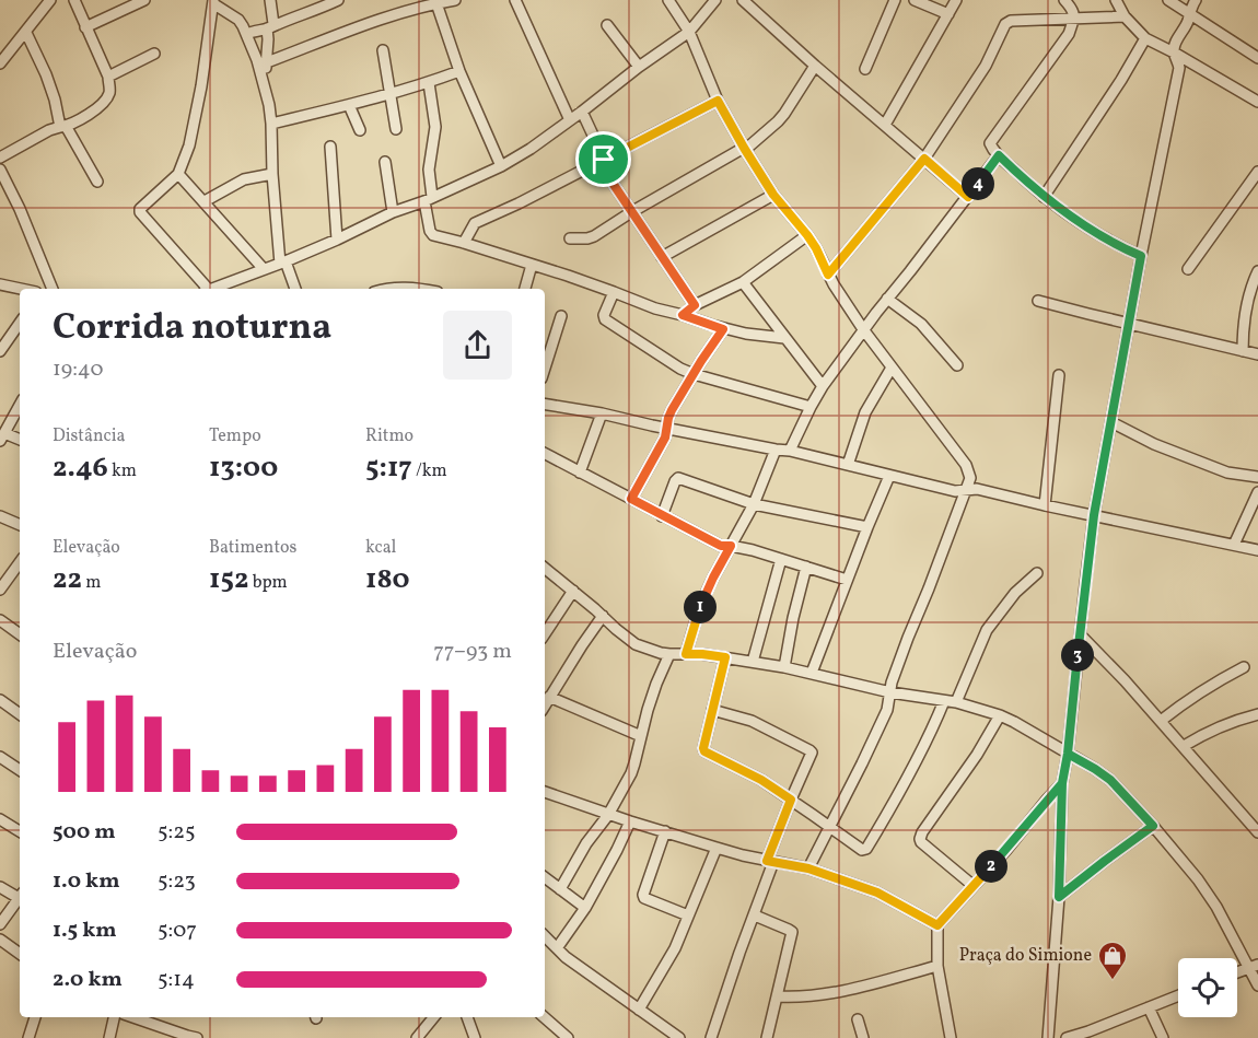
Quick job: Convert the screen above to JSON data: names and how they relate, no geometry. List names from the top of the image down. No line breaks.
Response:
{"places":{"shop":["Praça do Simione"]},"page":{"pins":["4","1","3","2"],"heading":["Corrida noturna","19:40"],"stats":[["Distância","2.46 km"],["Tempo","13:00"],["Ritmo","5:17 /km"],["Elevação","22 m"],["Batimentos","152 bpm"],["kcal","180"]],"chart":["Elevação","77–93 m"],"list":[{"name":"500 m","note":"5:25"},{"name":"1.0 km","note":"5:23"},{"name":"1.5 km","note":"5:07"},{"name":"2.0 km","note":"5:14"}]}}
